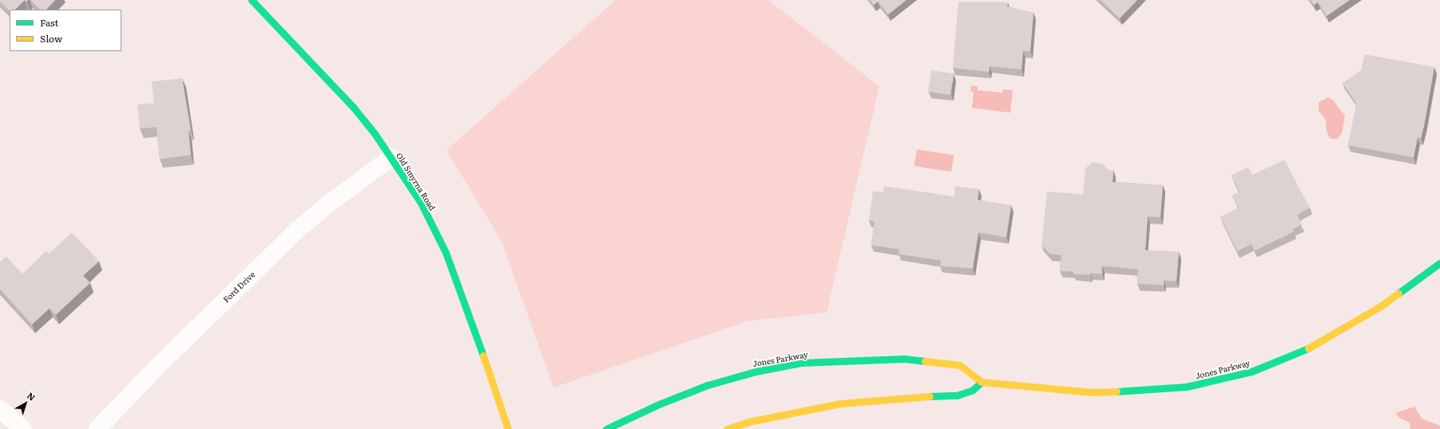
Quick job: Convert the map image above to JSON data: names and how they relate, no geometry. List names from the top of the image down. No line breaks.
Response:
{"streets":{"street":["Old Smyrna Road","Ford Drive","Jones Parkway"]},"crossings":[["Old Smyrna Road","Ford Drive"]],"legend":["Fast","Slow"],"north":"top right"}
